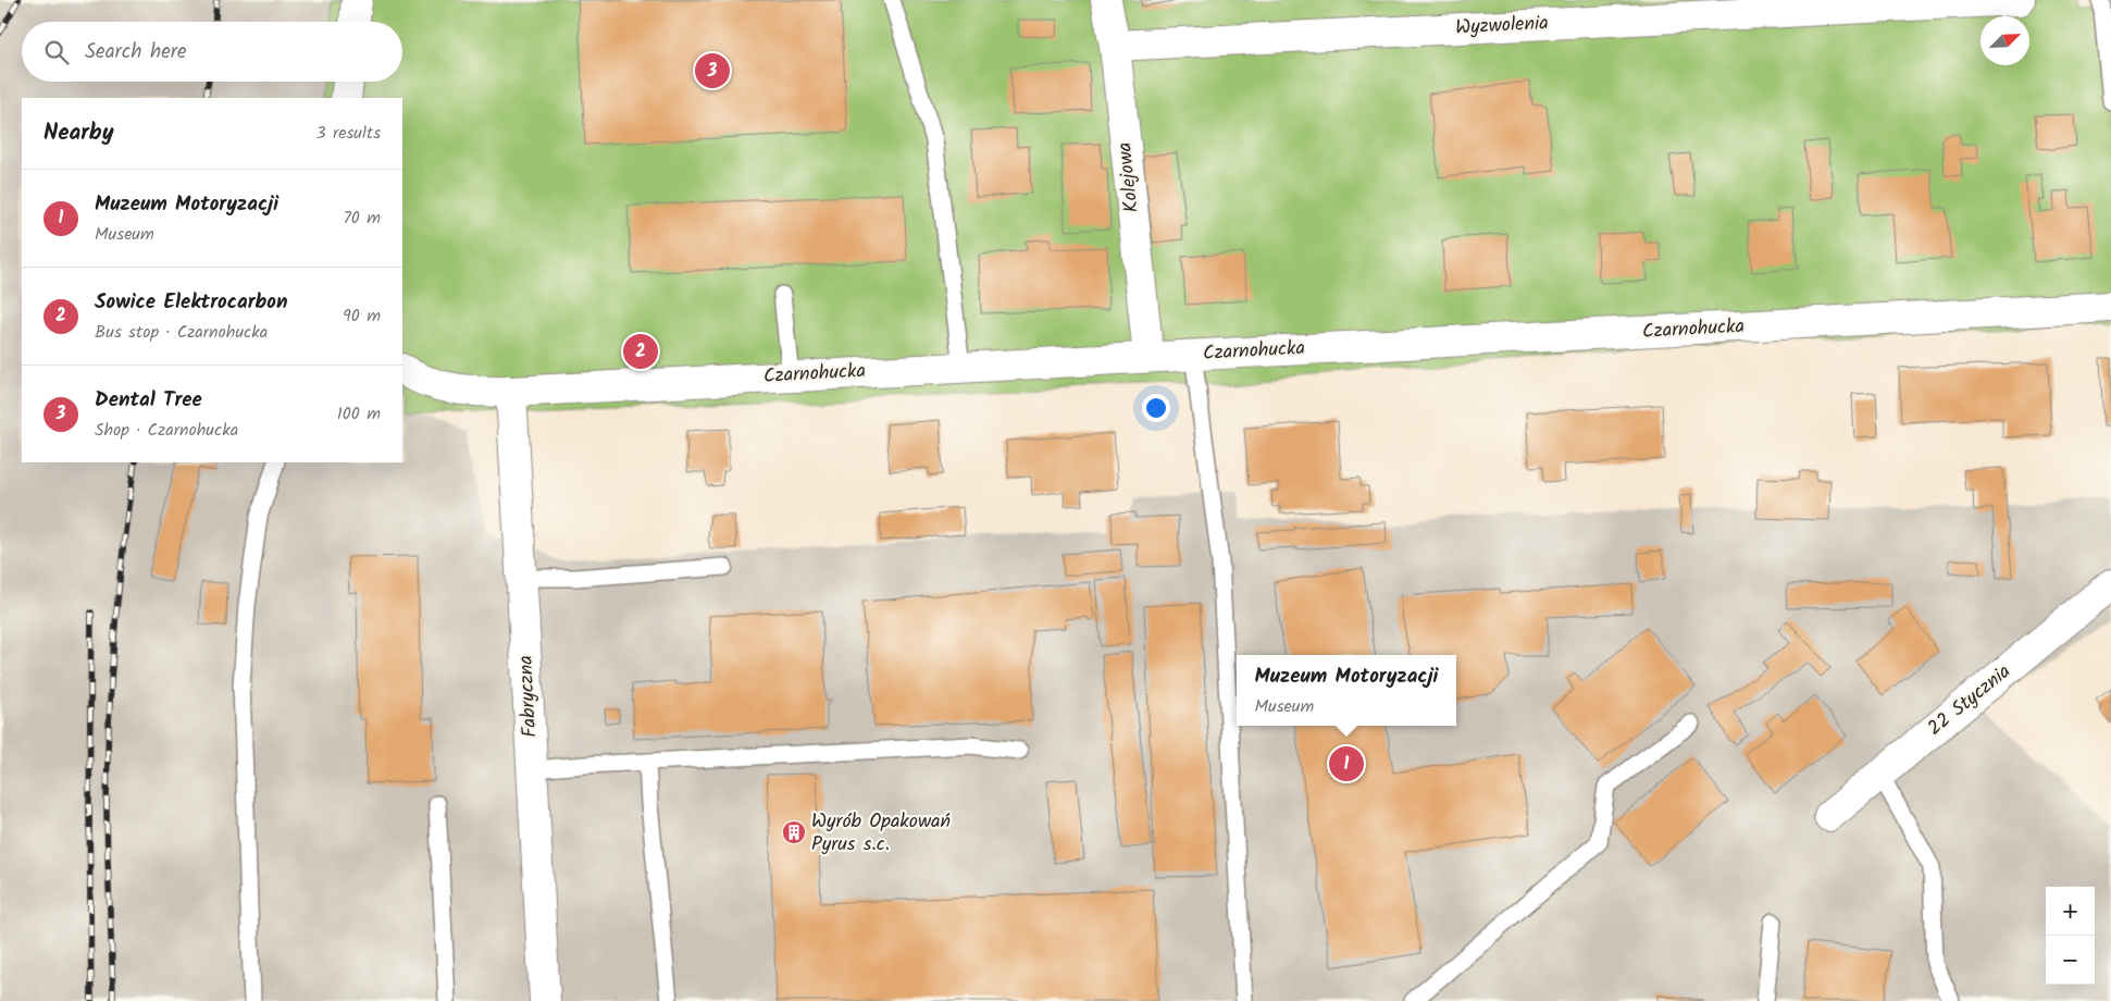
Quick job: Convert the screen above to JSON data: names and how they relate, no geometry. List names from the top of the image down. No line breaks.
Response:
{"streets":{"street":["Wyzwolenia","Kolejowa","Czarnohucka","Fabryczna","22 Stycznia"]},"crossings":[["Wyzwolenia","Kolejowa"],["Kolejowa","Czarnohucka"],["Czarnohucka","Fabryczna"]],"places":{"building":["Wyrób Opakowań Pyrus s.c."]},"north":"top right","page":{"search":"Search here","pins":["3","2","1"],"heading":["Nearby","3 results"],"list":[{"mark":"1","name":"Muzeum Motoryzacji","note":"Museum","value":"70 m"},{"mark":"2","name":"Sowice Elektrocarbon","note":"Bus stop · Czarnohucka","value":"90 m"},{"mark":"3","name":"Dental Tree","note":"Shop · Czarnohucka","value":"100 m"}],"popup":["Muzeum Motoryzacji","Museum"],"map_buttons":["+","−"]}}
